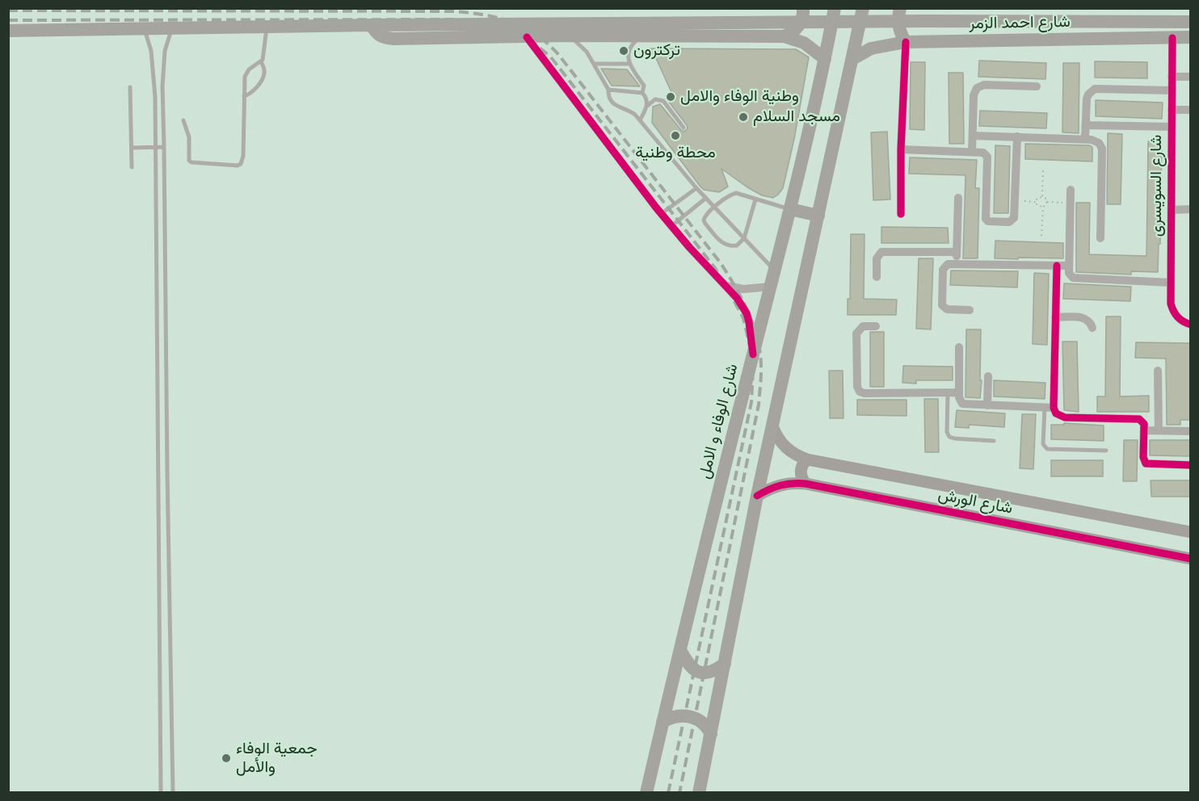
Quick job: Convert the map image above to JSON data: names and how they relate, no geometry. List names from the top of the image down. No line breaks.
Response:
{"streets":{"main road":["شارع احمد الزمر","شارع الوفاء و الامل"],"street":["شارع السويسرى","شارع الورش"]},"crossings":[["شارع احمد الزمر","شارع السويسرى"]],"places":["تركترون","وطنية الوفاء والامل","مسجد السلام","محطة وطنية","جمعية الوفاء والأمل"]}
